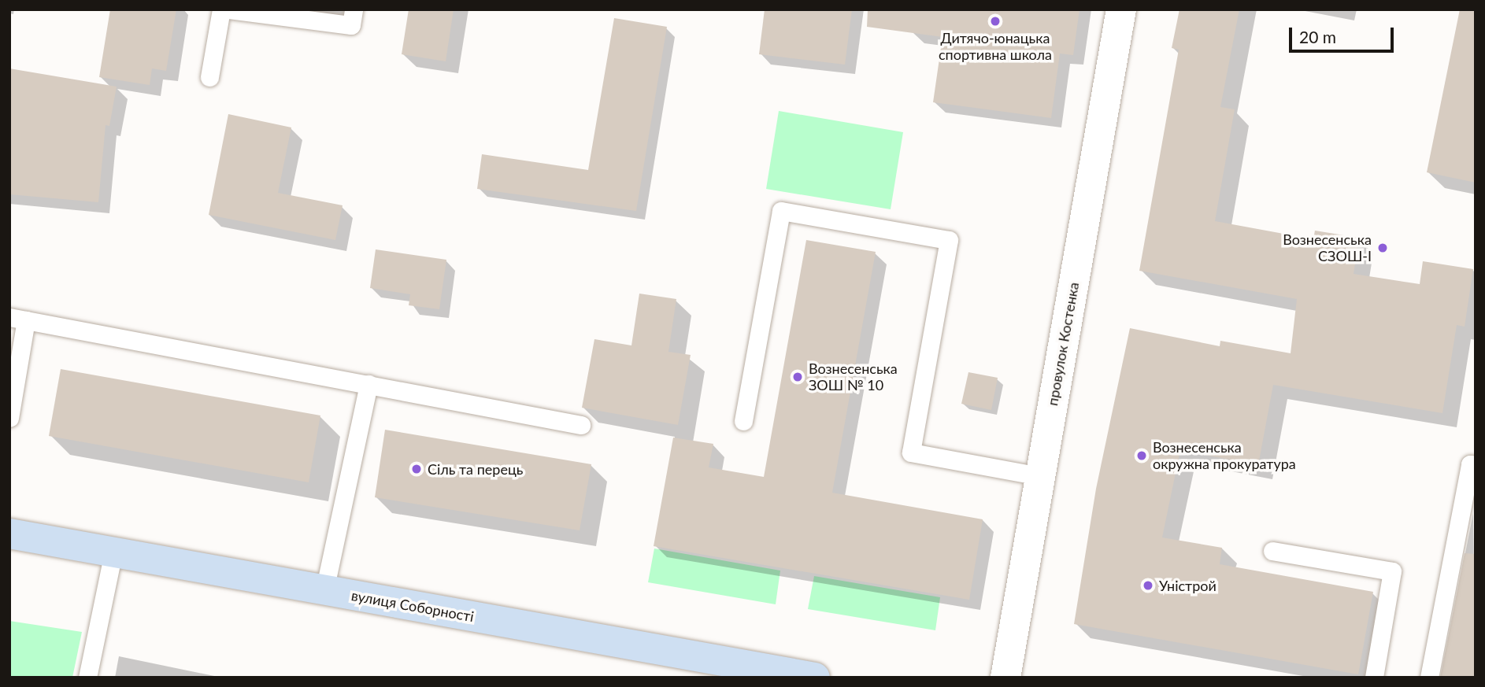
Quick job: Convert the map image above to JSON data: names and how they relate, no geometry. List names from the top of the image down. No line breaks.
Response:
{"streets":{"main road":["вулиця Соборності"],"street":["провулок Костенка"]},"places":["Дитячо-юнацька спортивна школа","Вознесенська СЗОШ-І","Вознесенська ЗОШ № 10","Вознесенська окружна прокуратура","Сіль та перець","Уністрой"],"scale_bar":"20 m"}
